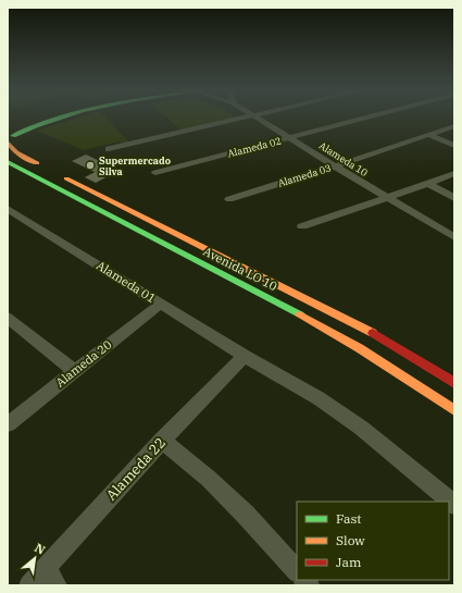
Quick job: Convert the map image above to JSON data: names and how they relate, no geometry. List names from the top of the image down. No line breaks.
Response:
{"streets":{"street":["Alameda 02","Alameda 10","Alameda 03","Avenida LO 10","Alameda 01","Alameda 20","Alameda 22"]},"crossings":[["Alameda 02","Alameda 10"],["Alameda 10","Alameda 03"],["Alameda 01","Alameda 20"],["Alameda 01","Alameda 22"]],"places":["Supermercado Silva"],"legend":["Fast","Slow","Jam"],"north":"top right"}
